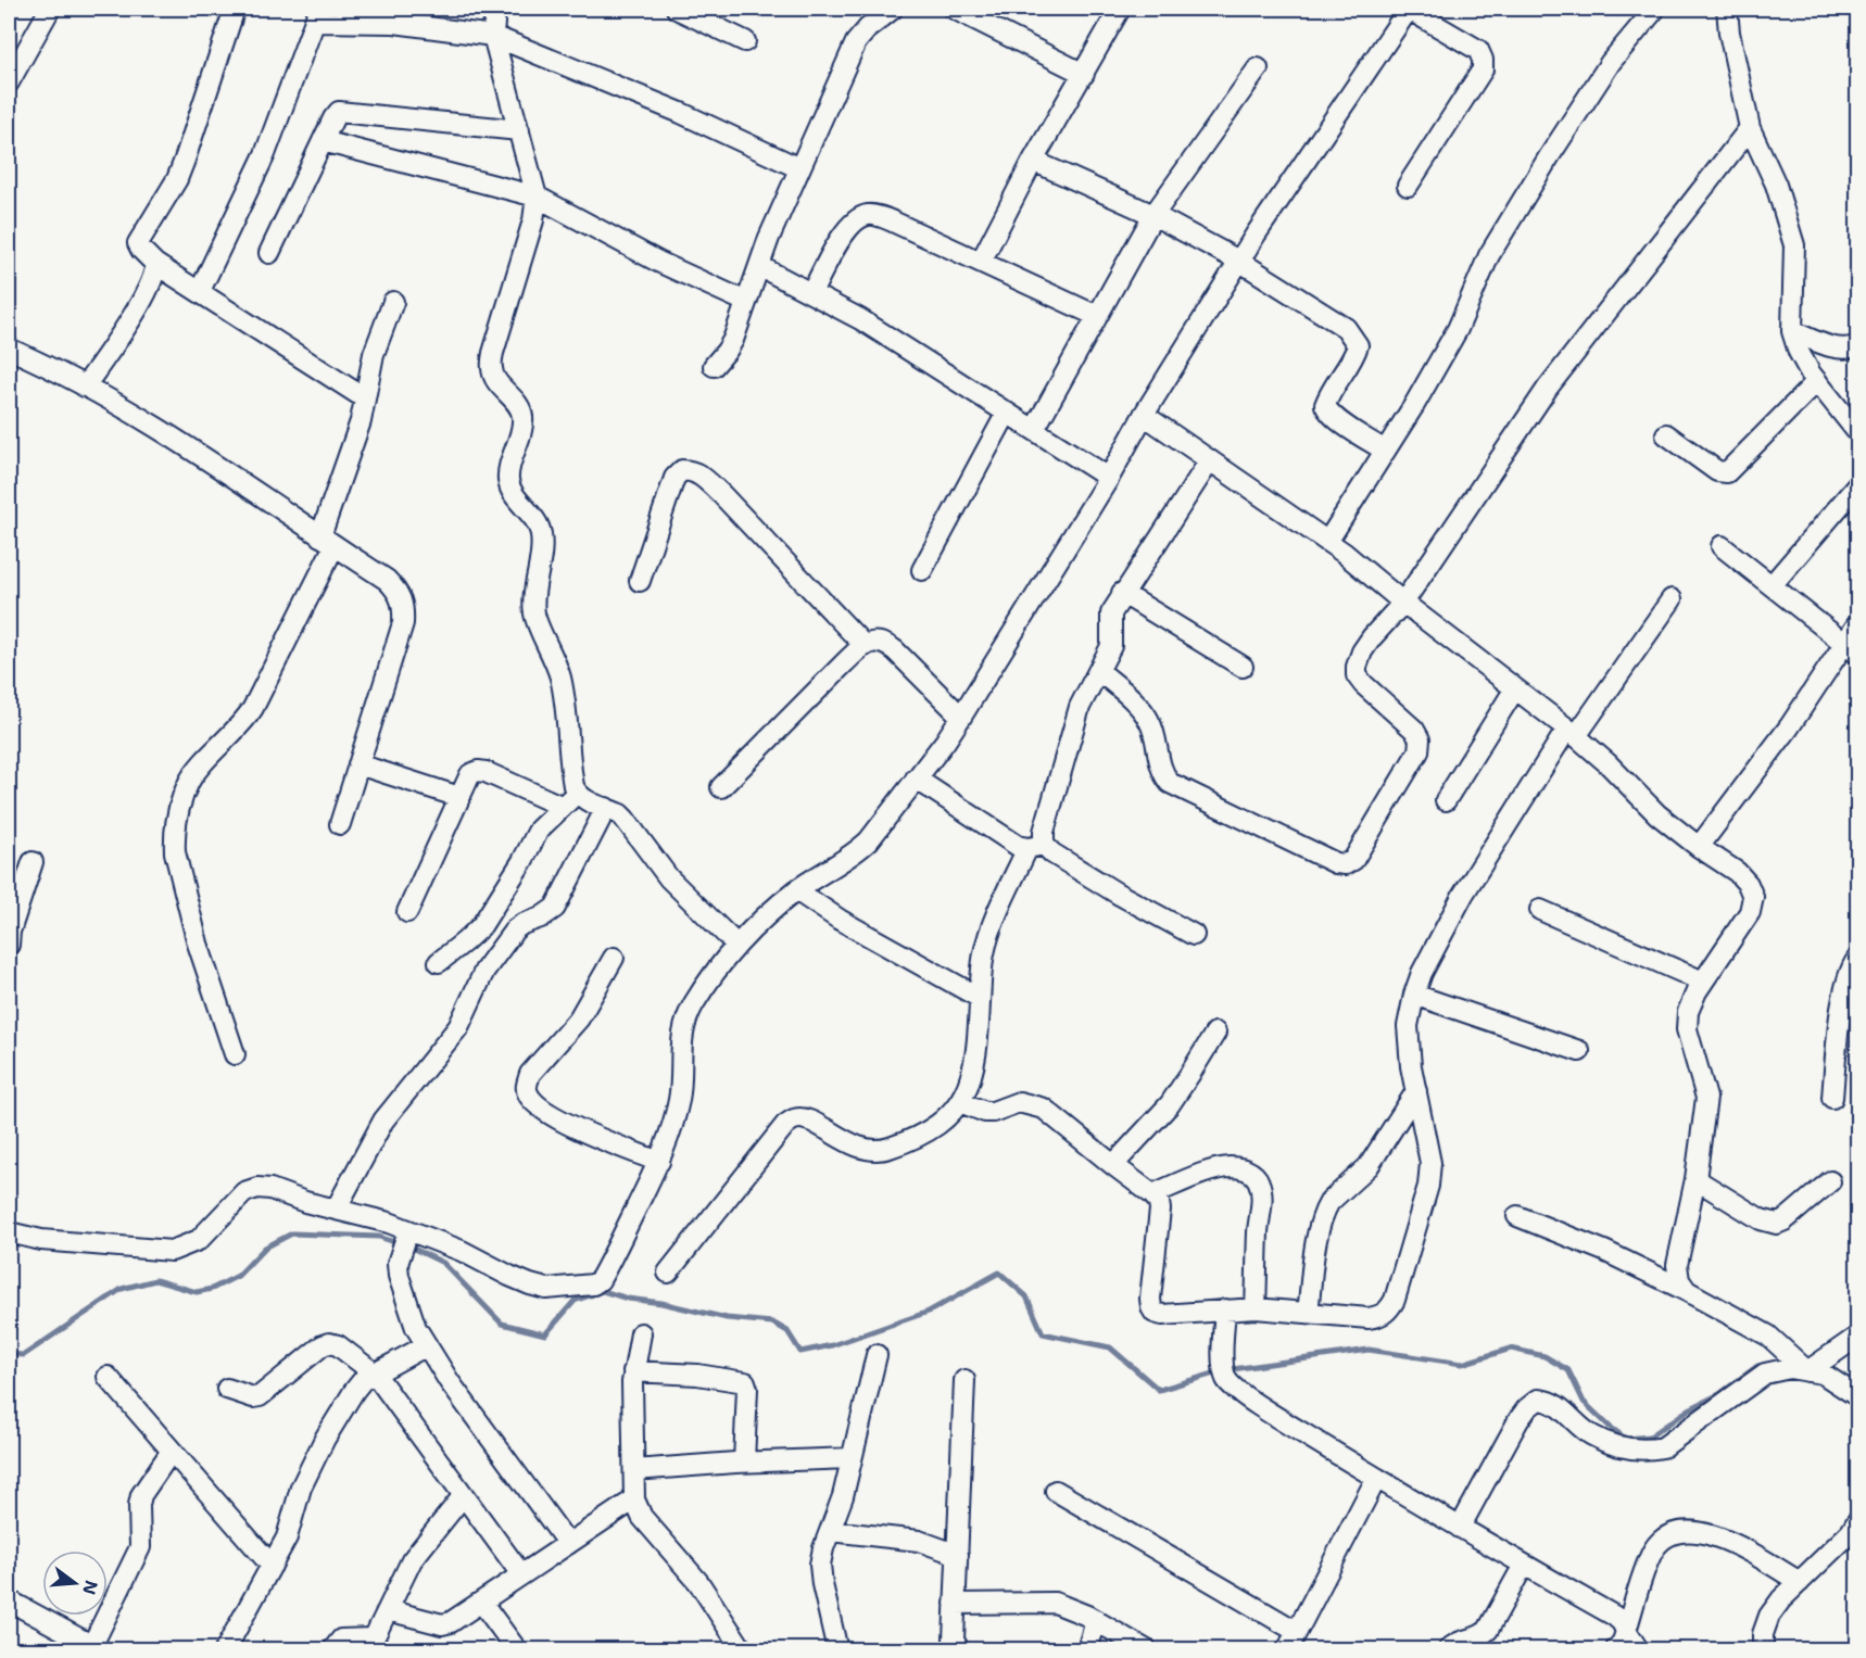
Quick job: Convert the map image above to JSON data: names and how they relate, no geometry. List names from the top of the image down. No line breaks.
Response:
{"north":"right"}
